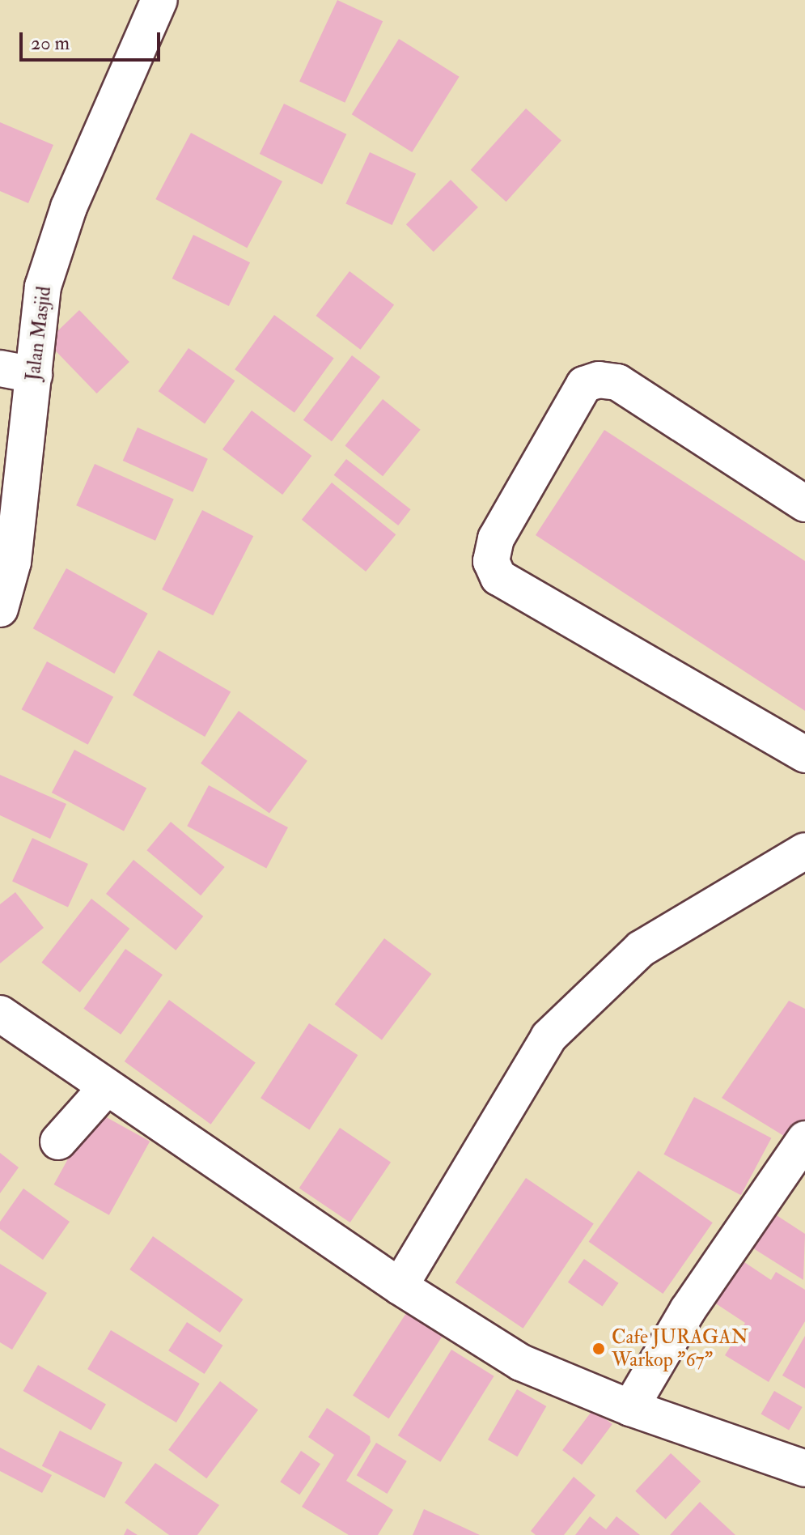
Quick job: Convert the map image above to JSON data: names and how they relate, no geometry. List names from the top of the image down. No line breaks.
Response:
{"streets":{"street":["Jalan Masjid"]},"places":["Cafe JURAGAN Warkop \"67\""],"scale_bar":"20 m"}
